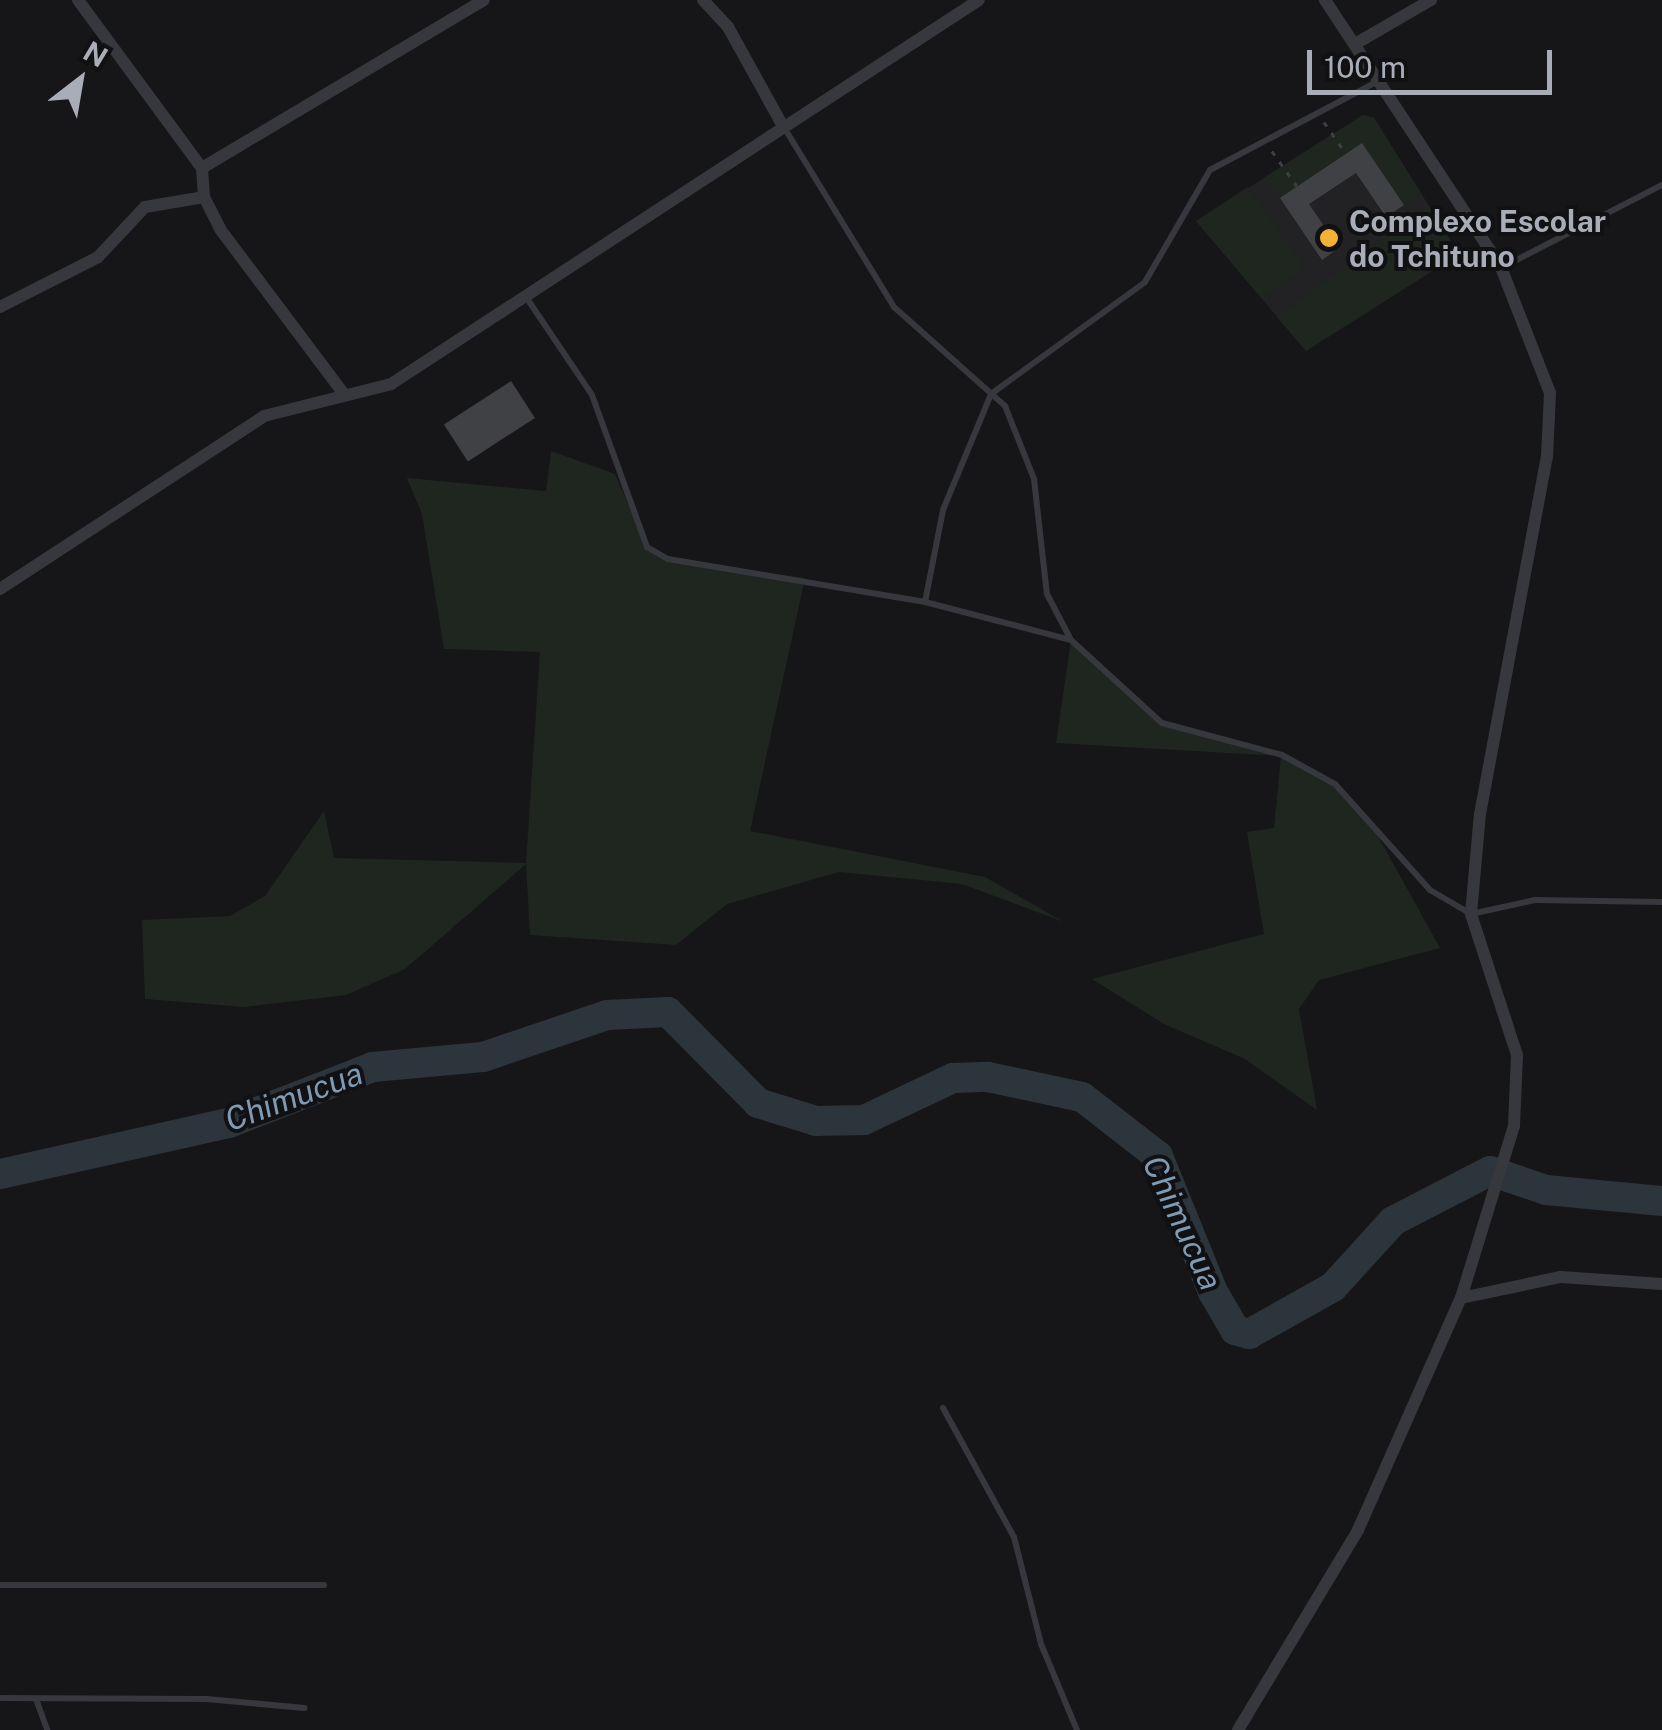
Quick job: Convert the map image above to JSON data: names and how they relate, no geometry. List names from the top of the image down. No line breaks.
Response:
{"water":["Chimucua"],"places":["Complexo Escolar do Tchituno"],"scale_bar":"100 m","north":"top right"}
